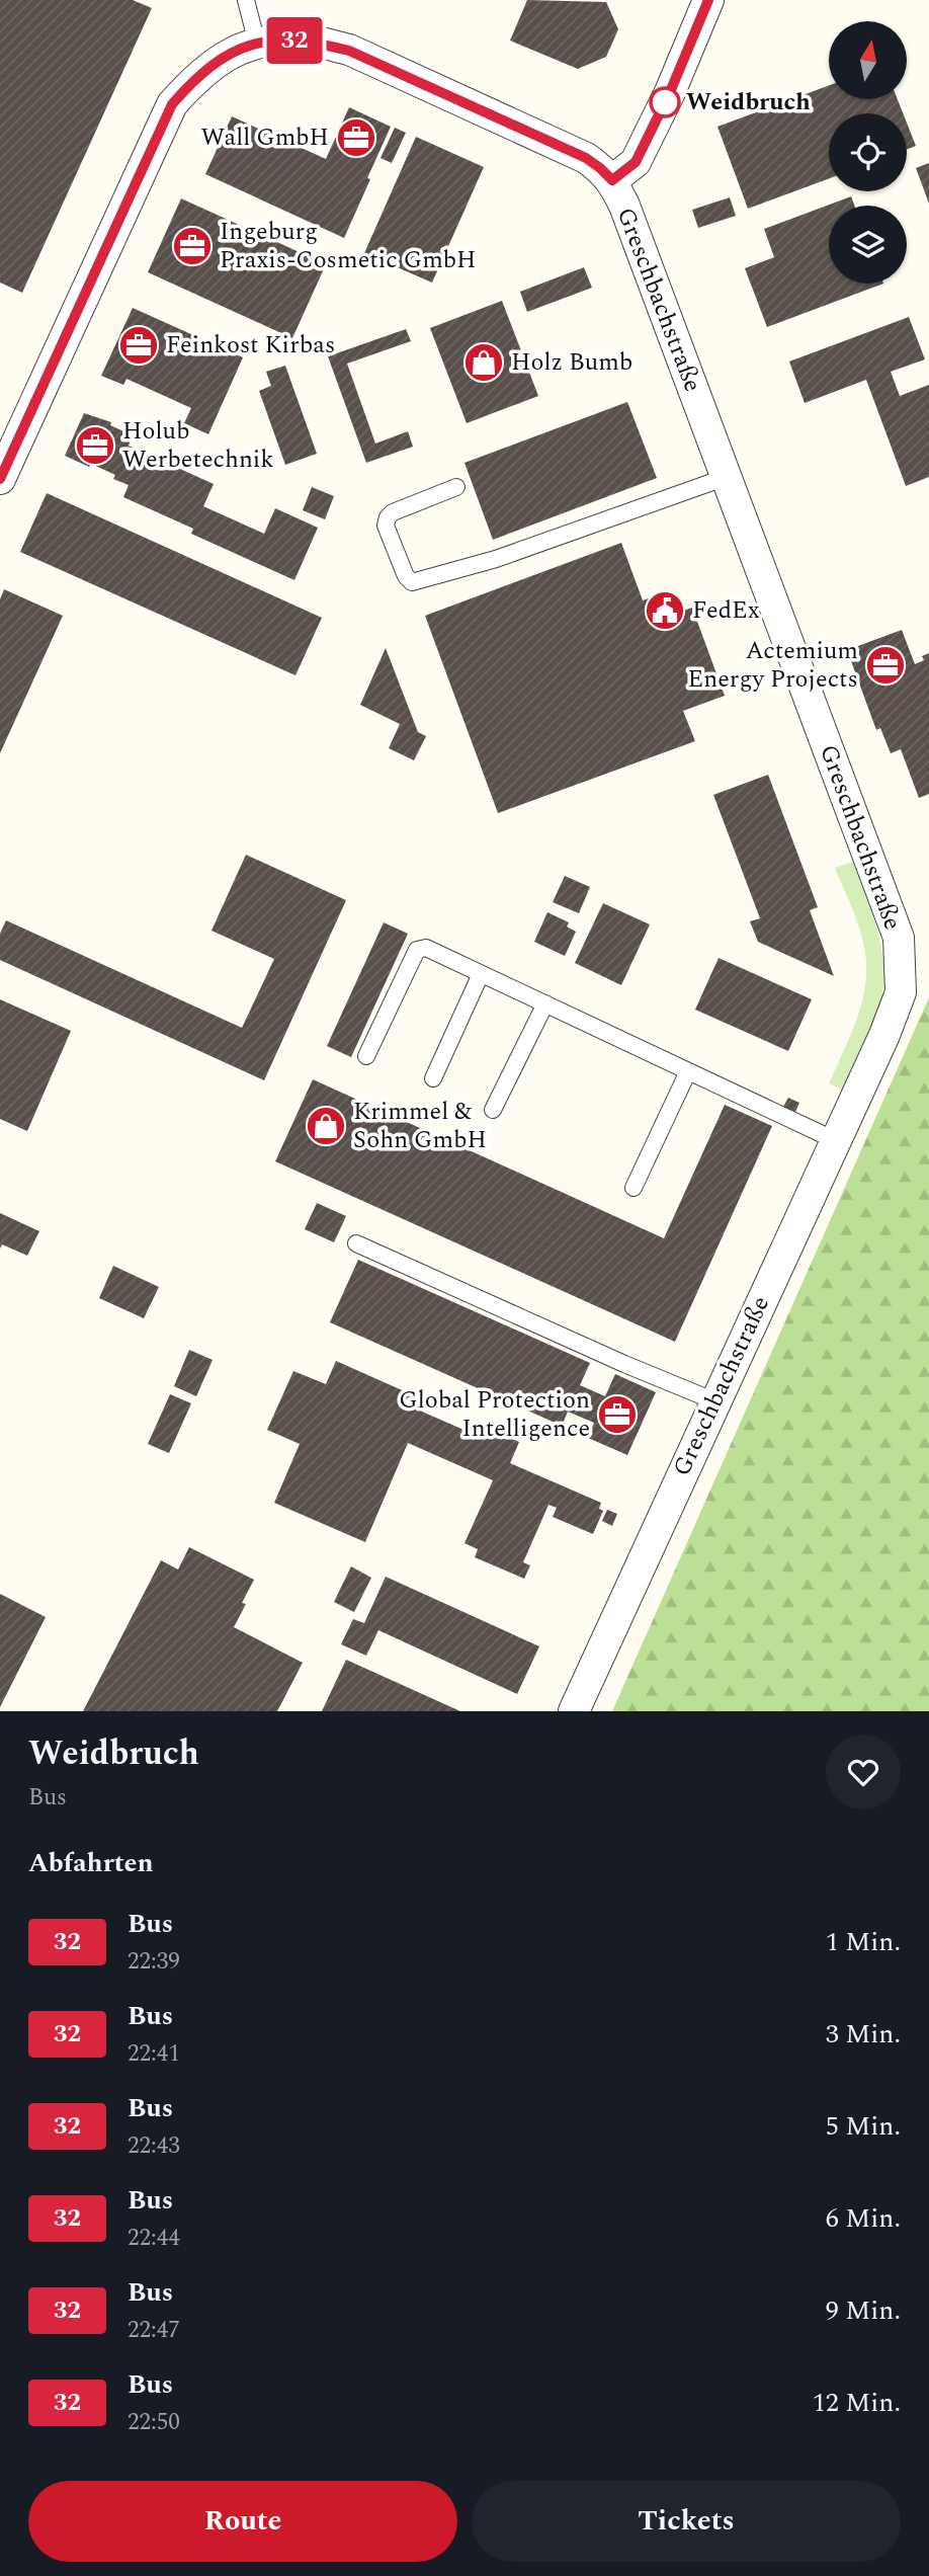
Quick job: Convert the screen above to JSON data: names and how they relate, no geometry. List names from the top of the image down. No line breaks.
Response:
{"streets":{"street":["Greschbachstraße"]},"places":{"other":["Weidbruch"],"office":["Wall GmbH","Ingeburg Praxis-Cosmetic GmbH","Feinkost Kirbas","Holub Werbetechnik","Actemium Energy Projects","Global Protection Intelligence"],"shop":["Holz Bumb","Krimmel & Sohn GmbH"],"public building":["FedEx"]},"lines":["bus line 32"],"north":"top","page":{"on_map":"32","heading":[["Weidbruch","Bus"],"Abfahrten"],"list":[{"mark":"32","name":"Bus","note":"22:39","value":"1 Min."},{"mark":"32","name":"Bus","note":"22:41","value":"3 Min."},{"mark":"32","name":"Bus","note":"22:43","value":"5 Min."},{"mark":"32","name":"Bus","note":"22:44","value":"6 Min."},{"mark":"32","name":"Bus","note":"22:47","value":"9 Min."},{"mark":"32","name":"Bus","note":"22:50","value":"12 Min."}],"buttons":["Route","Tickets"]}}
